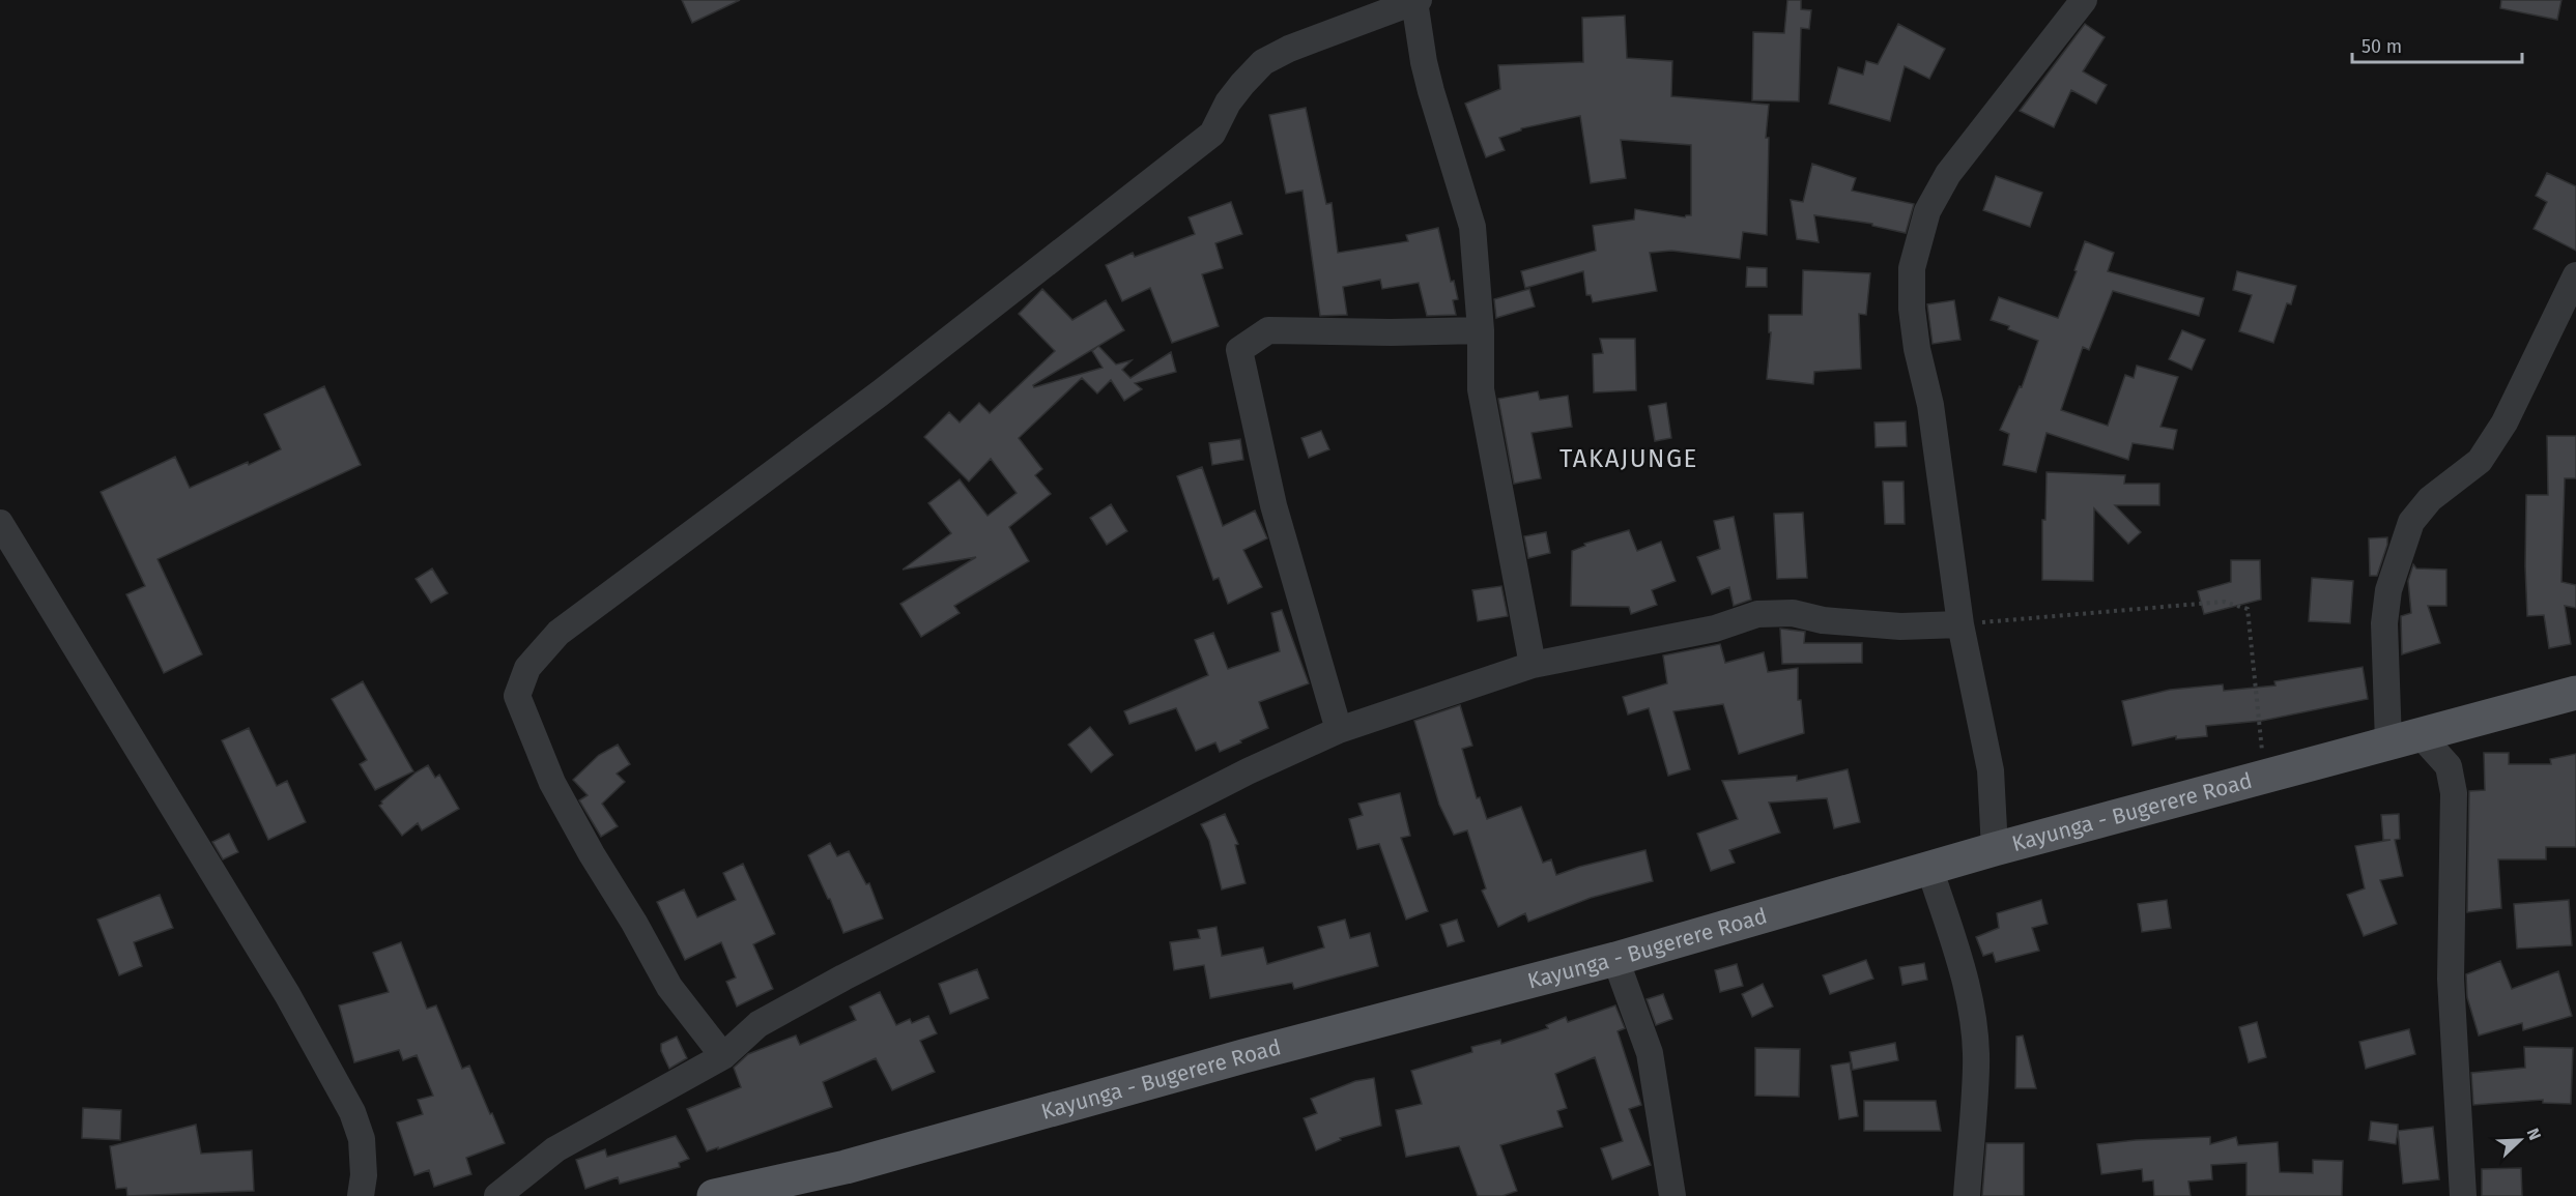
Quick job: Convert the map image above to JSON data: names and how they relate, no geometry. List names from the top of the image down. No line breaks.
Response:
{"streets":{"main road":["Kayunga - Bugerere Road"]},"districts":["TAKAJUNGE"],"scale_bar":"50 m","north":"top right"}
